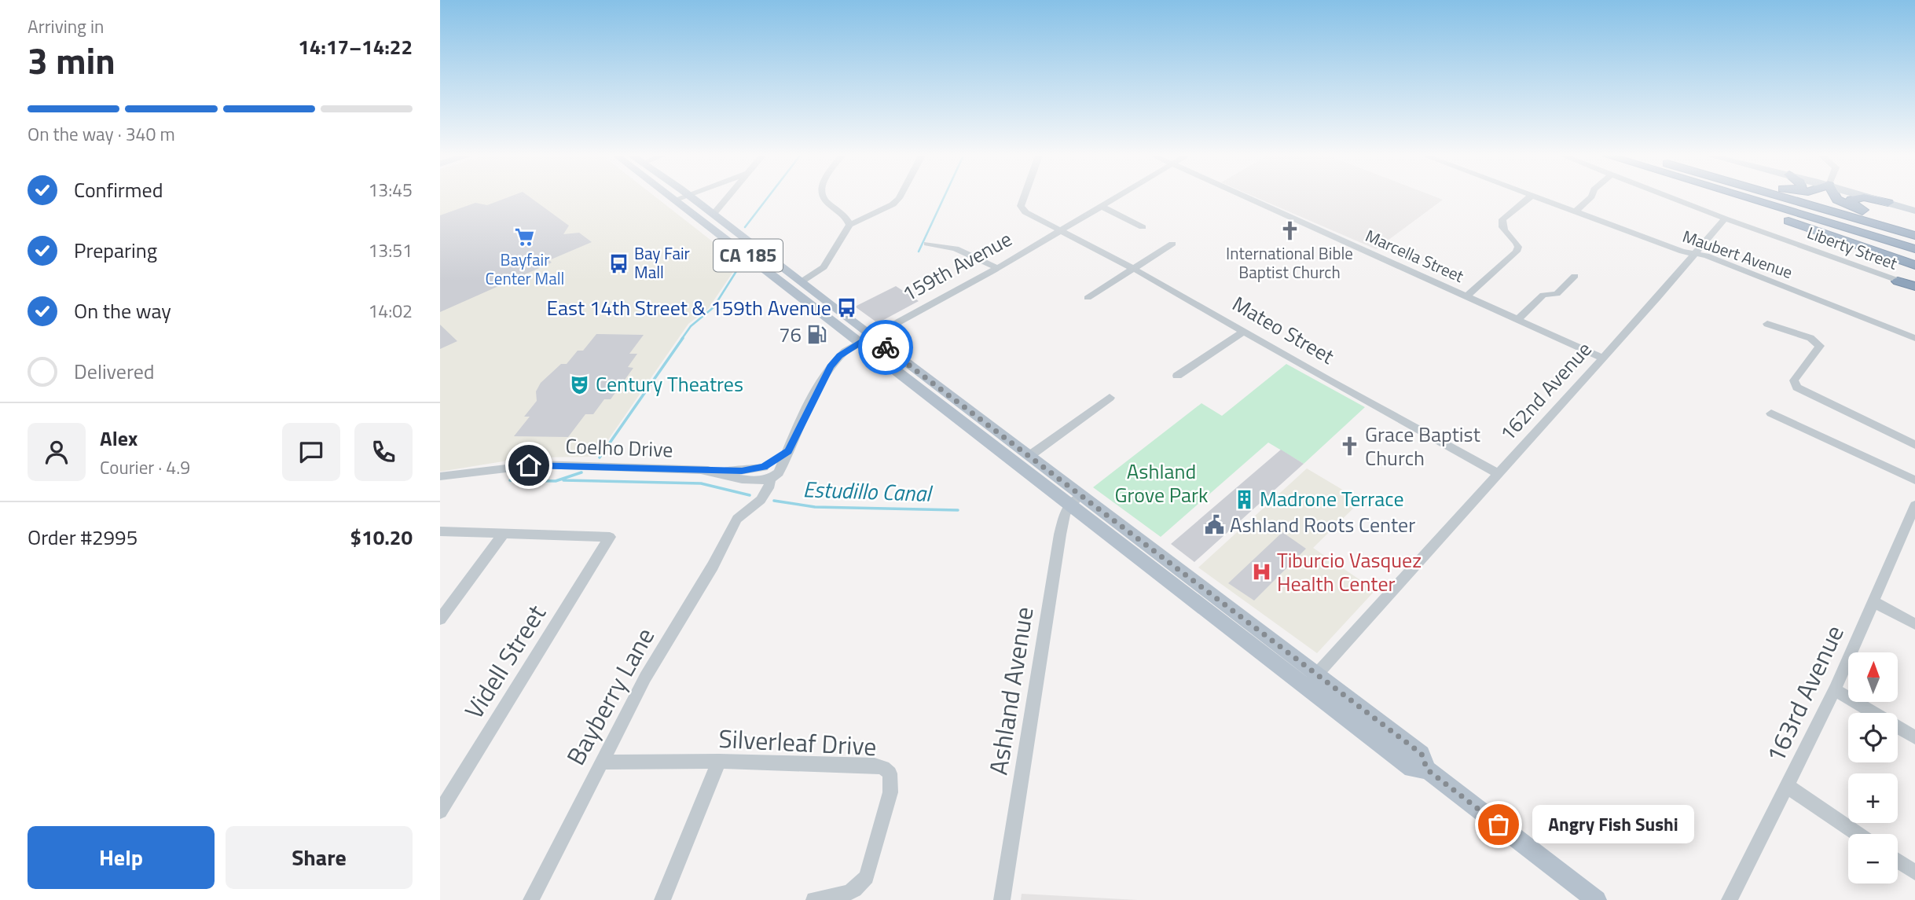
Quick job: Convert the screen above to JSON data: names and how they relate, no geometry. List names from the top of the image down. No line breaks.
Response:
{"streets":{"main road":["CA 185"],"street":["Liberty Street","Maubert Avenue","Marcella Street","159th Avenue","Mateo Street","162nd Avenue","Coelho Drive","Videll Street","Ashland Avenue","163rd Avenue","Bayberry Lane","Silverleaf Drive"]},"crossings":[["Liberty Street","162nd Avenue"],["Maubert Avenue","162nd Avenue"],["CA 185","159th Avenue"],["CA 185","162nd Avenue"],["CA 185","Ashland Avenue"],["Marcella Street","162nd Avenue"],["159th Avenue","Mateo Street"],["159th Avenue","Coelho Drive"],["159th Avenue","Bayberry Lane"],["Mateo Street","162nd Avenue"],["Bayberry Lane","Silverleaf Drive"]],"water":["Estudillo Canal"],"parks":["Ashland Grove Park"],"places":{"church":["International Bible Baptist Church","Grace Baptist Church"],"supermarket":["Bayfair Center Mall"],"bus stop":["Bay Fair Mall","East 14th Street & 159th Avenue"],"fuel station":["76"],"theatre":["Century Theatres"],"building":["Madrone Terrace"],"public building":["Ashland Roots Center"],"hospital":["Tiburcio Vasquez Health Center"],"other":["Angry Fish Sushi"]},"north":"top","page":{"heading":["3 min","Arriving in","14:17–14:22"],"panel":["Alex","Courier · 4.9","Order #2995","$10.20"],"bar":"On the way · 340 m","list":[["Confirmed","13:45"],["Preparing","13:51"],["On the way","14:02"],"Delivered"],"map_buttons":["+","−"],"bubble":"Angry Fish Sushi","buttons":["Help","Share"]}}
